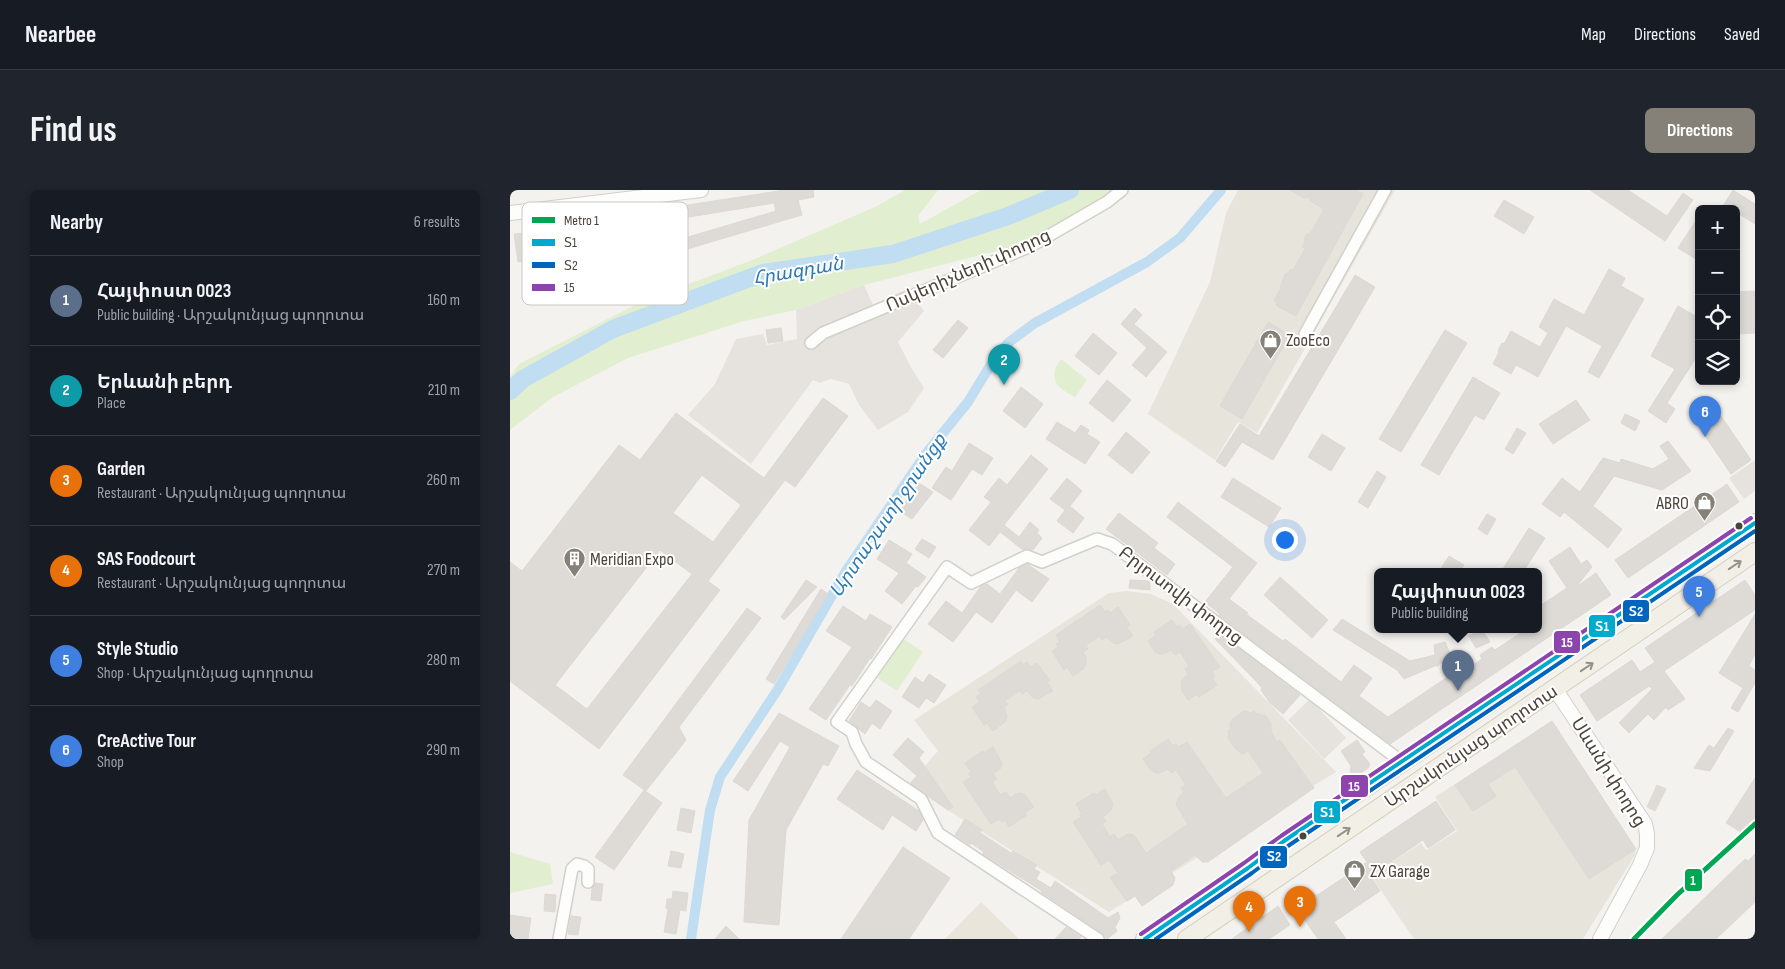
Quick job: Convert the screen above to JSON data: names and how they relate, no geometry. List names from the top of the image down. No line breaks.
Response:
{"streets":{"main road":["Արշակունյաց պողոտա"],"street":["Ոսկերիչների փողոց","Բրյուսովի փողոց","Սևանի փողոց"]},"crossings":[["Բրյուսովի փողոց","Արշակունյաց պողոտա"],["Արշակունյաց պողոտա","Սևանի փողոց"]],"water":["Հրազդան","Արտաշատի ջրանցք"],"places":{"shop":["ZooEco","ABRO","ZX Garage"],"building":["Meridian Expo"]},"lines":["transit line 15","transit line Տ1","transit line Տ2","metro line 1"],"legend":["Metro 1","Տ1","Տ2","15"],"page":{"header":"Nearbee","nav":["Map","Directions","Saved"],"buttons":"Directions","title":"Find us","heading":["Nearby","6 results"],"map_buttons":["+","−"],"list":[{"mark":"1","name":"Հայփոստ 0023","note":"Public building · Արշակունյաց պողոտա","value":"160 m"},{"mark":"2","name":"Երևանի բերդ","note":"Place","value":"210 m"},{"mark":"3","name":"Garden","note":"Restaurant · Արշակունյաց պողոտա","value":"260 m"},{"mark":"4","name":"SAS Foodcourt","note":"Restaurant · Արշակունյաց պողոտա","value":"270 m"},{"mark":"5","name":"Style Studio","note":"Shop · Արշակունյաց պողոտա","value":"280 m"},{"mark":"6","name":"CreActive Tour","note":"Shop","value":"290 m"}],"pins":["2","6","5","1","3","4"],"popup":["Հայփոստ 0023","Public building"]}}
